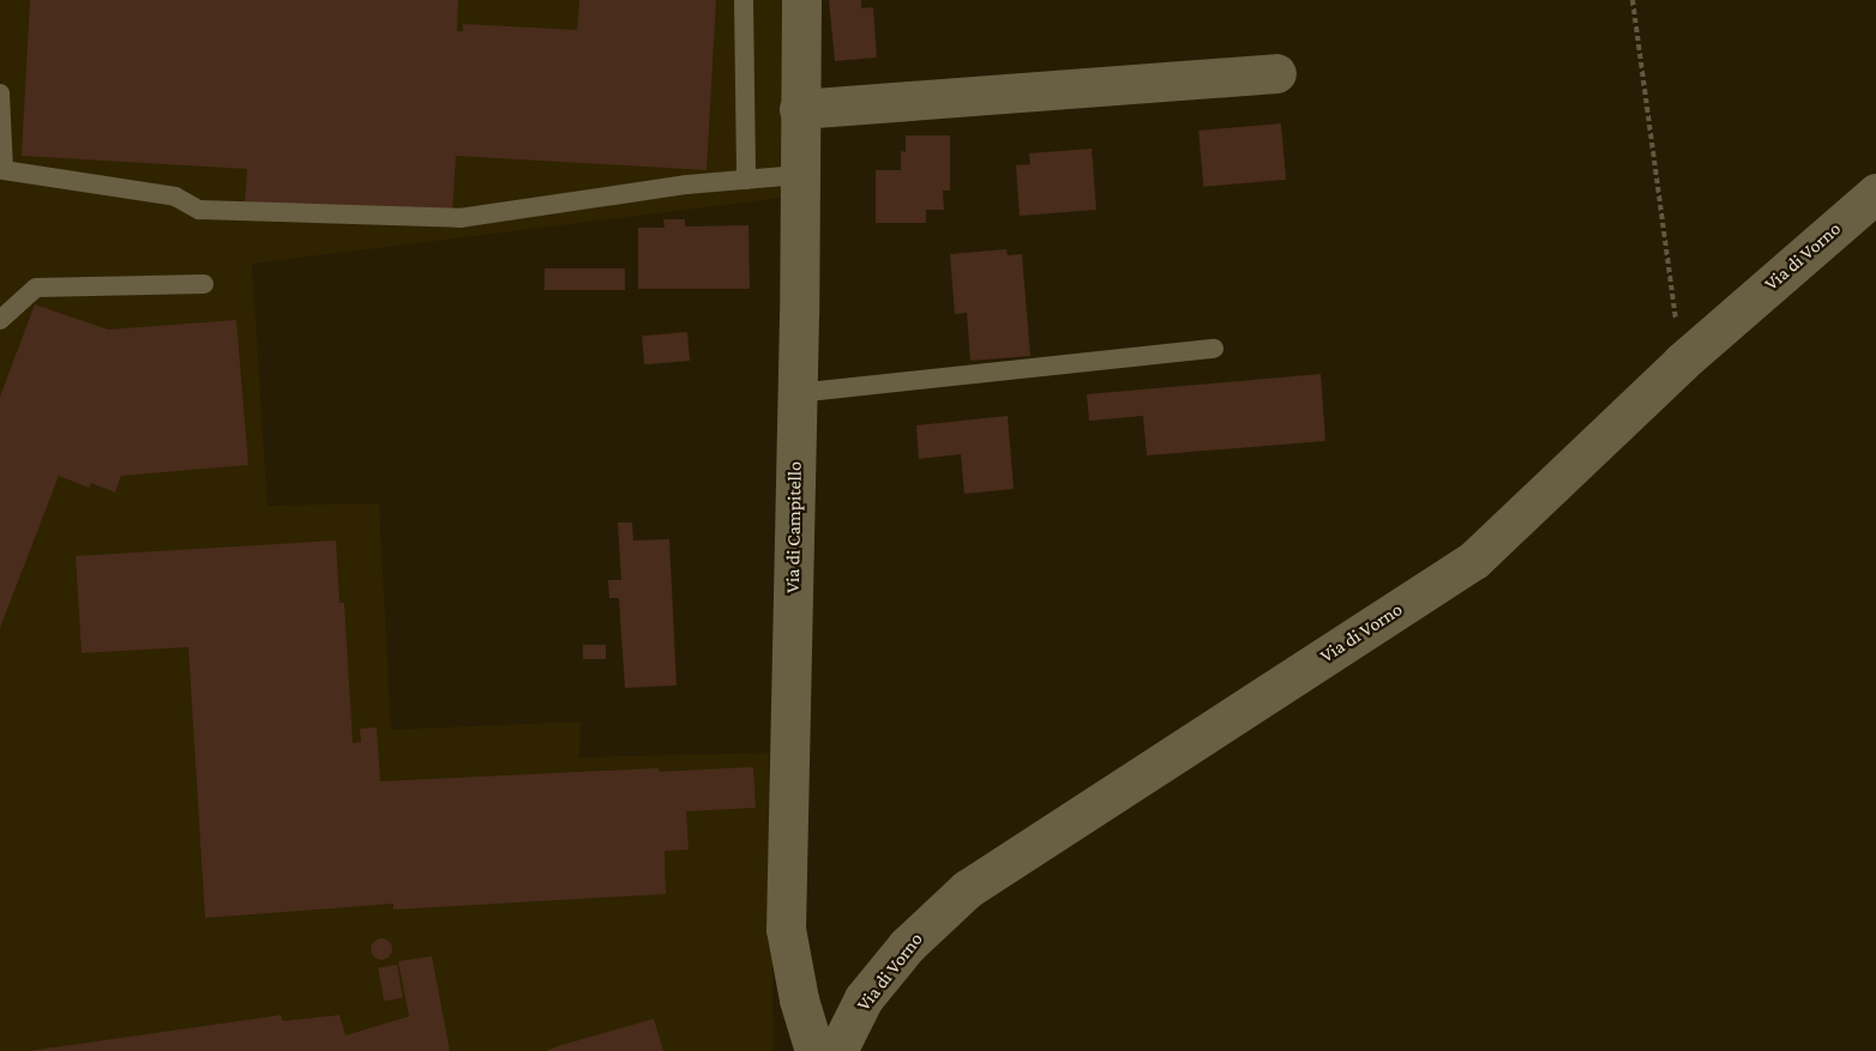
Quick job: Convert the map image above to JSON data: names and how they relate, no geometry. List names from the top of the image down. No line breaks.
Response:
{"streets":{"street":["Via di Vorno","Via di Campitello"]}}
